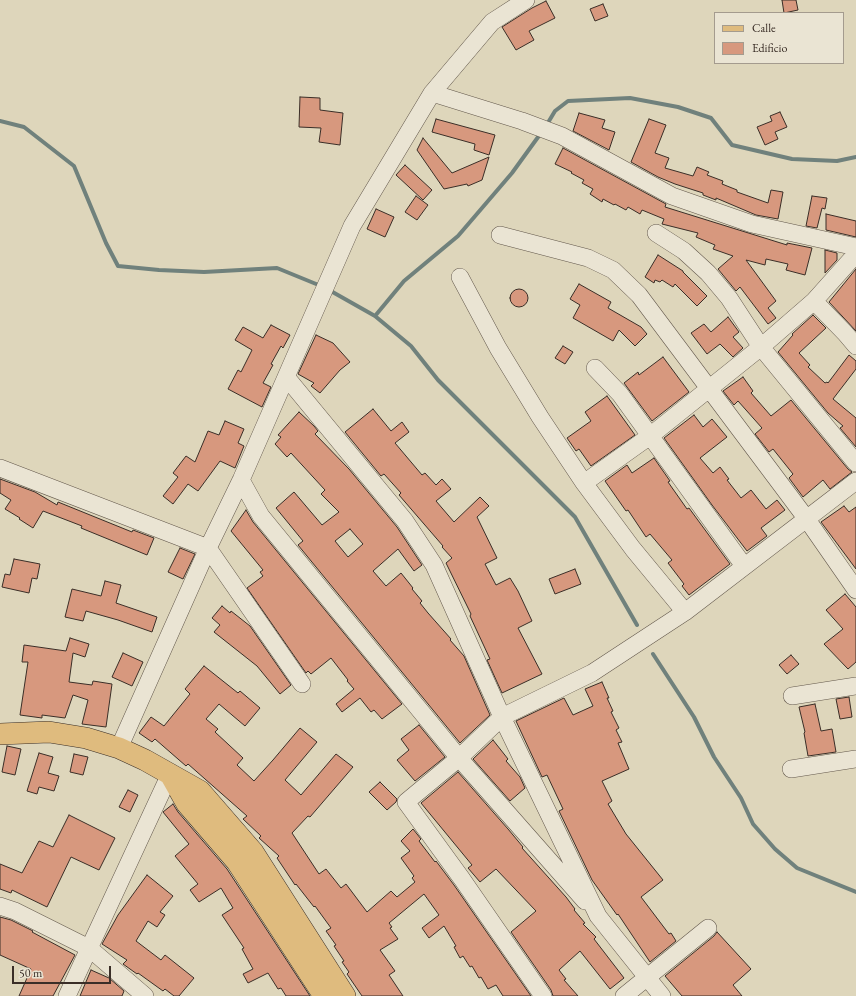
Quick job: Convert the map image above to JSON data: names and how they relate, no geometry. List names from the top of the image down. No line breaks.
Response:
{"legend":["Calle","Edificio"],"scale_bar":"50 m"}
